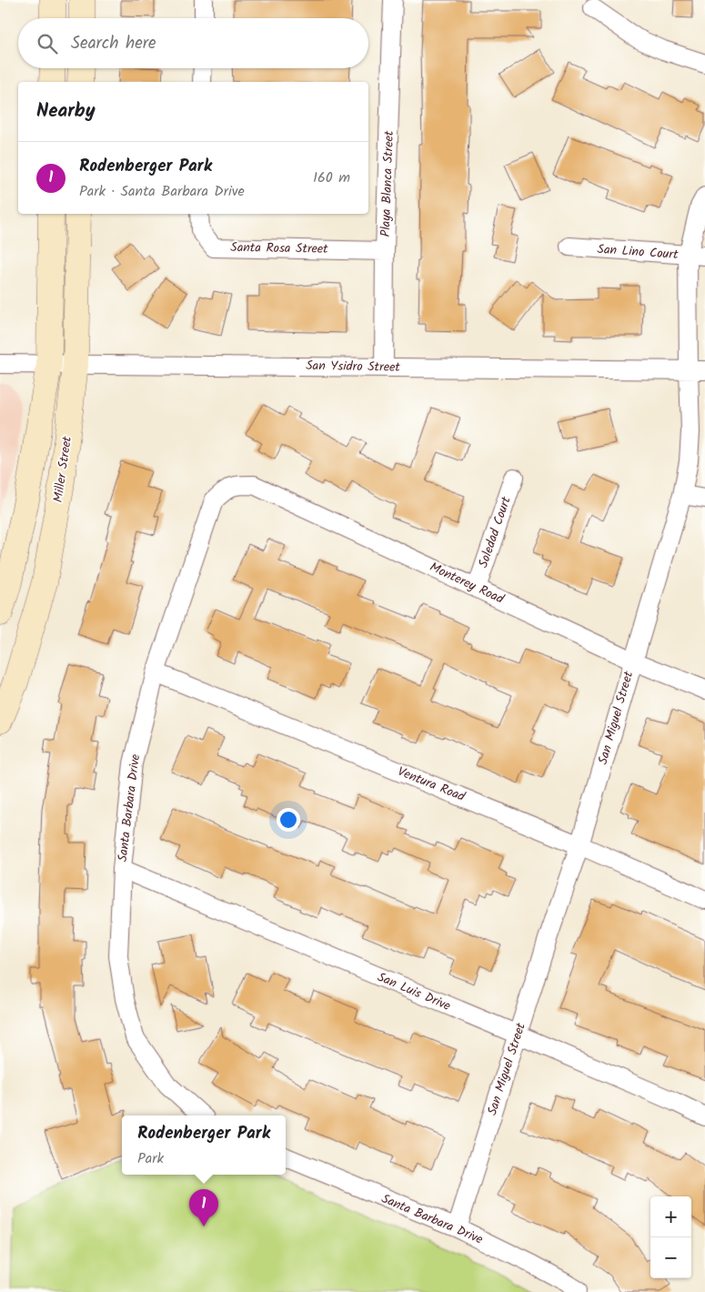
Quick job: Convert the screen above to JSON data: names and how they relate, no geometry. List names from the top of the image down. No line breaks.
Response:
{"streets":{"street":["Playa Blanca Street","Santa Rosa Street","San Lino Court","San Ysidro Street","Miller Street","Soledad Court","Monterey Road","San Miguel Street","Ventura Road","Santa Barbara Drive","San Luis Drive"]},"crossings":[["Playa Blanca Street","Santa Rosa Street"],["Playa Blanca Street","San Ysidro Street"],["San Lino Court","San Miguel Street"],["San Ysidro Street","Miller Street"],["San Ysidro Street","San Miguel Street"],["Soledad Court","Monterey Road"],["Monterey Road","San Miguel Street"],["Monterey Road","Santa Barbara Drive"],["San Miguel Street","Ventura Road"],["San Miguel Street","Santa Barbara Drive"],["San Miguel Street","San Luis Drive"],["Ventura Road","Santa Barbara Drive"],["Santa Barbara Drive","San Luis Drive"]],"page":{"search":"Search here","heading":"Nearby","list":[{"mark":"1","name":"Rodenberger Park","note":"Park · Santa Barbara Drive","value":"160 m"}],"popup":["Rodenberger Park","Park"],"pins":"1","map_buttons":["+","−"]}}
